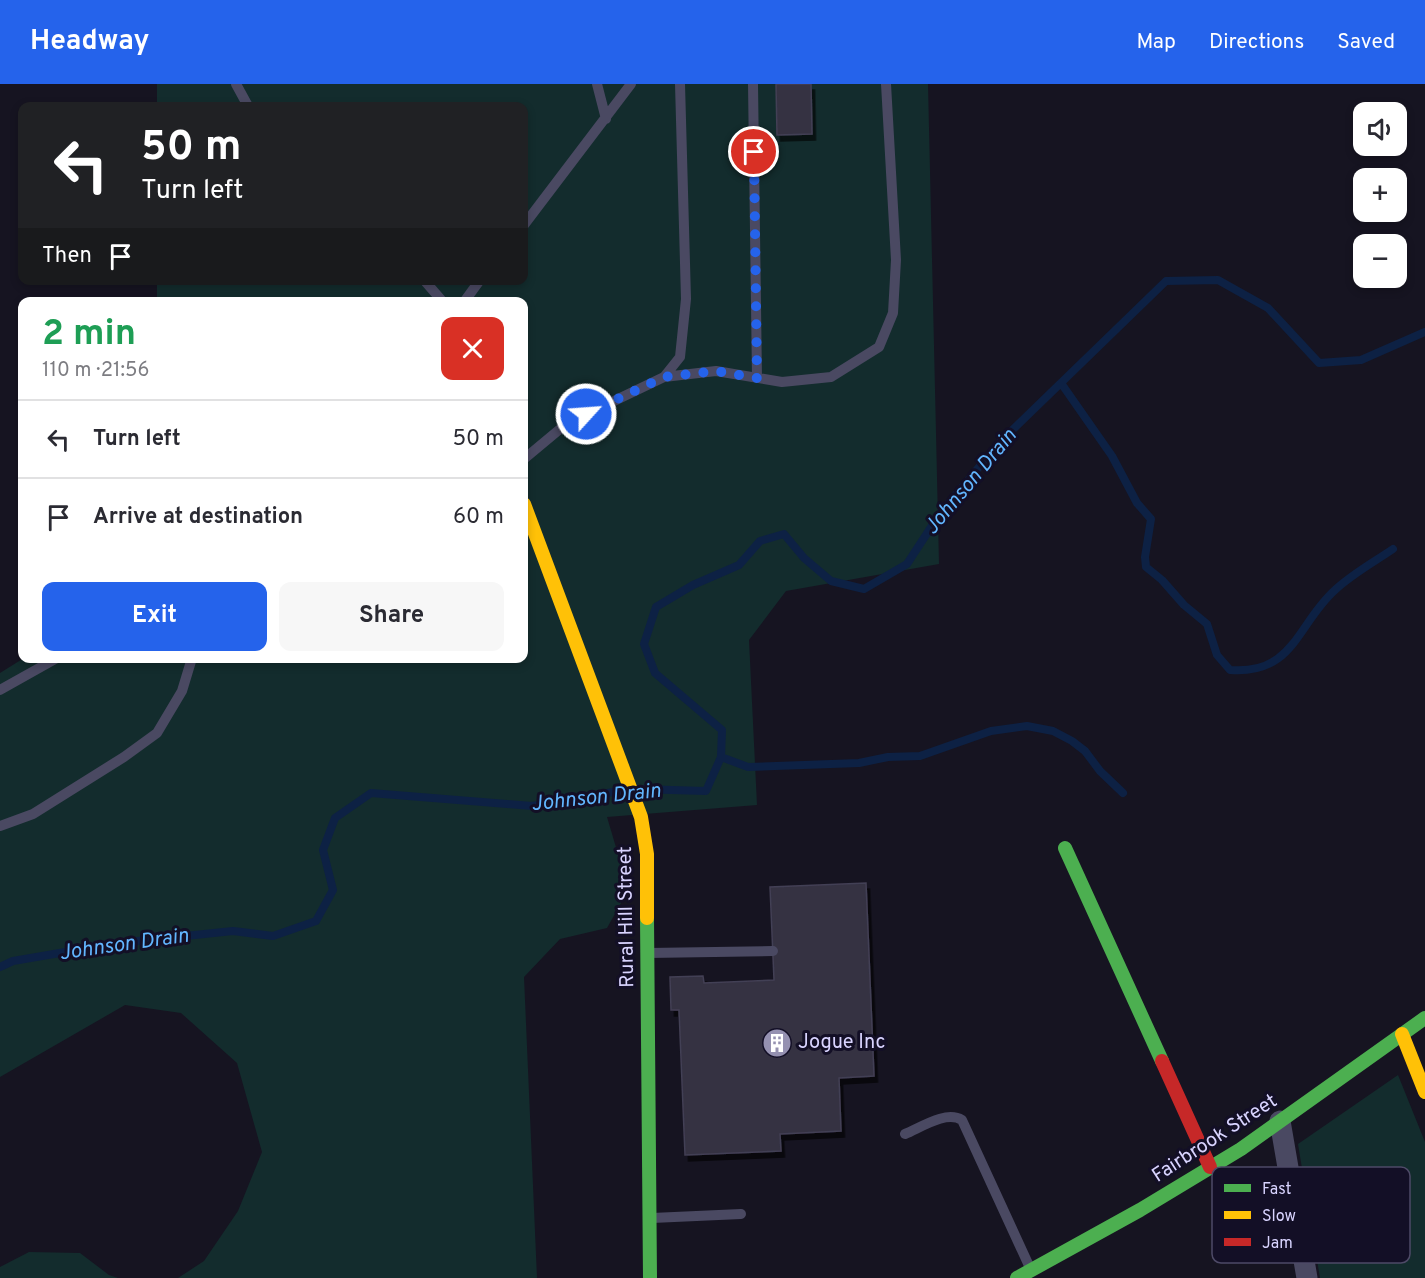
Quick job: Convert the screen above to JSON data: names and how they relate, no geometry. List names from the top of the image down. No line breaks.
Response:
{"streets":{"street":["Rural Hill Street","Fairbrook Street"]},"water":["Johnson Drain"],"places":{"building":["Jogue Inc"]},"legend":["Fast","Slow","Jam"],"page":{"header":"Headway","nav":["Map","Directions","Saved"],"map_buttons":["+","−"],"turn":["50 m","Turn left"],"then":"Then","heading":["2 min","110 m · 21:56"],"list":[{"name":"Turn left","value":"50 m"},{"name":"Arrive at destination","value":"60 m"}],"buttons":["Exit","Share"]}}
